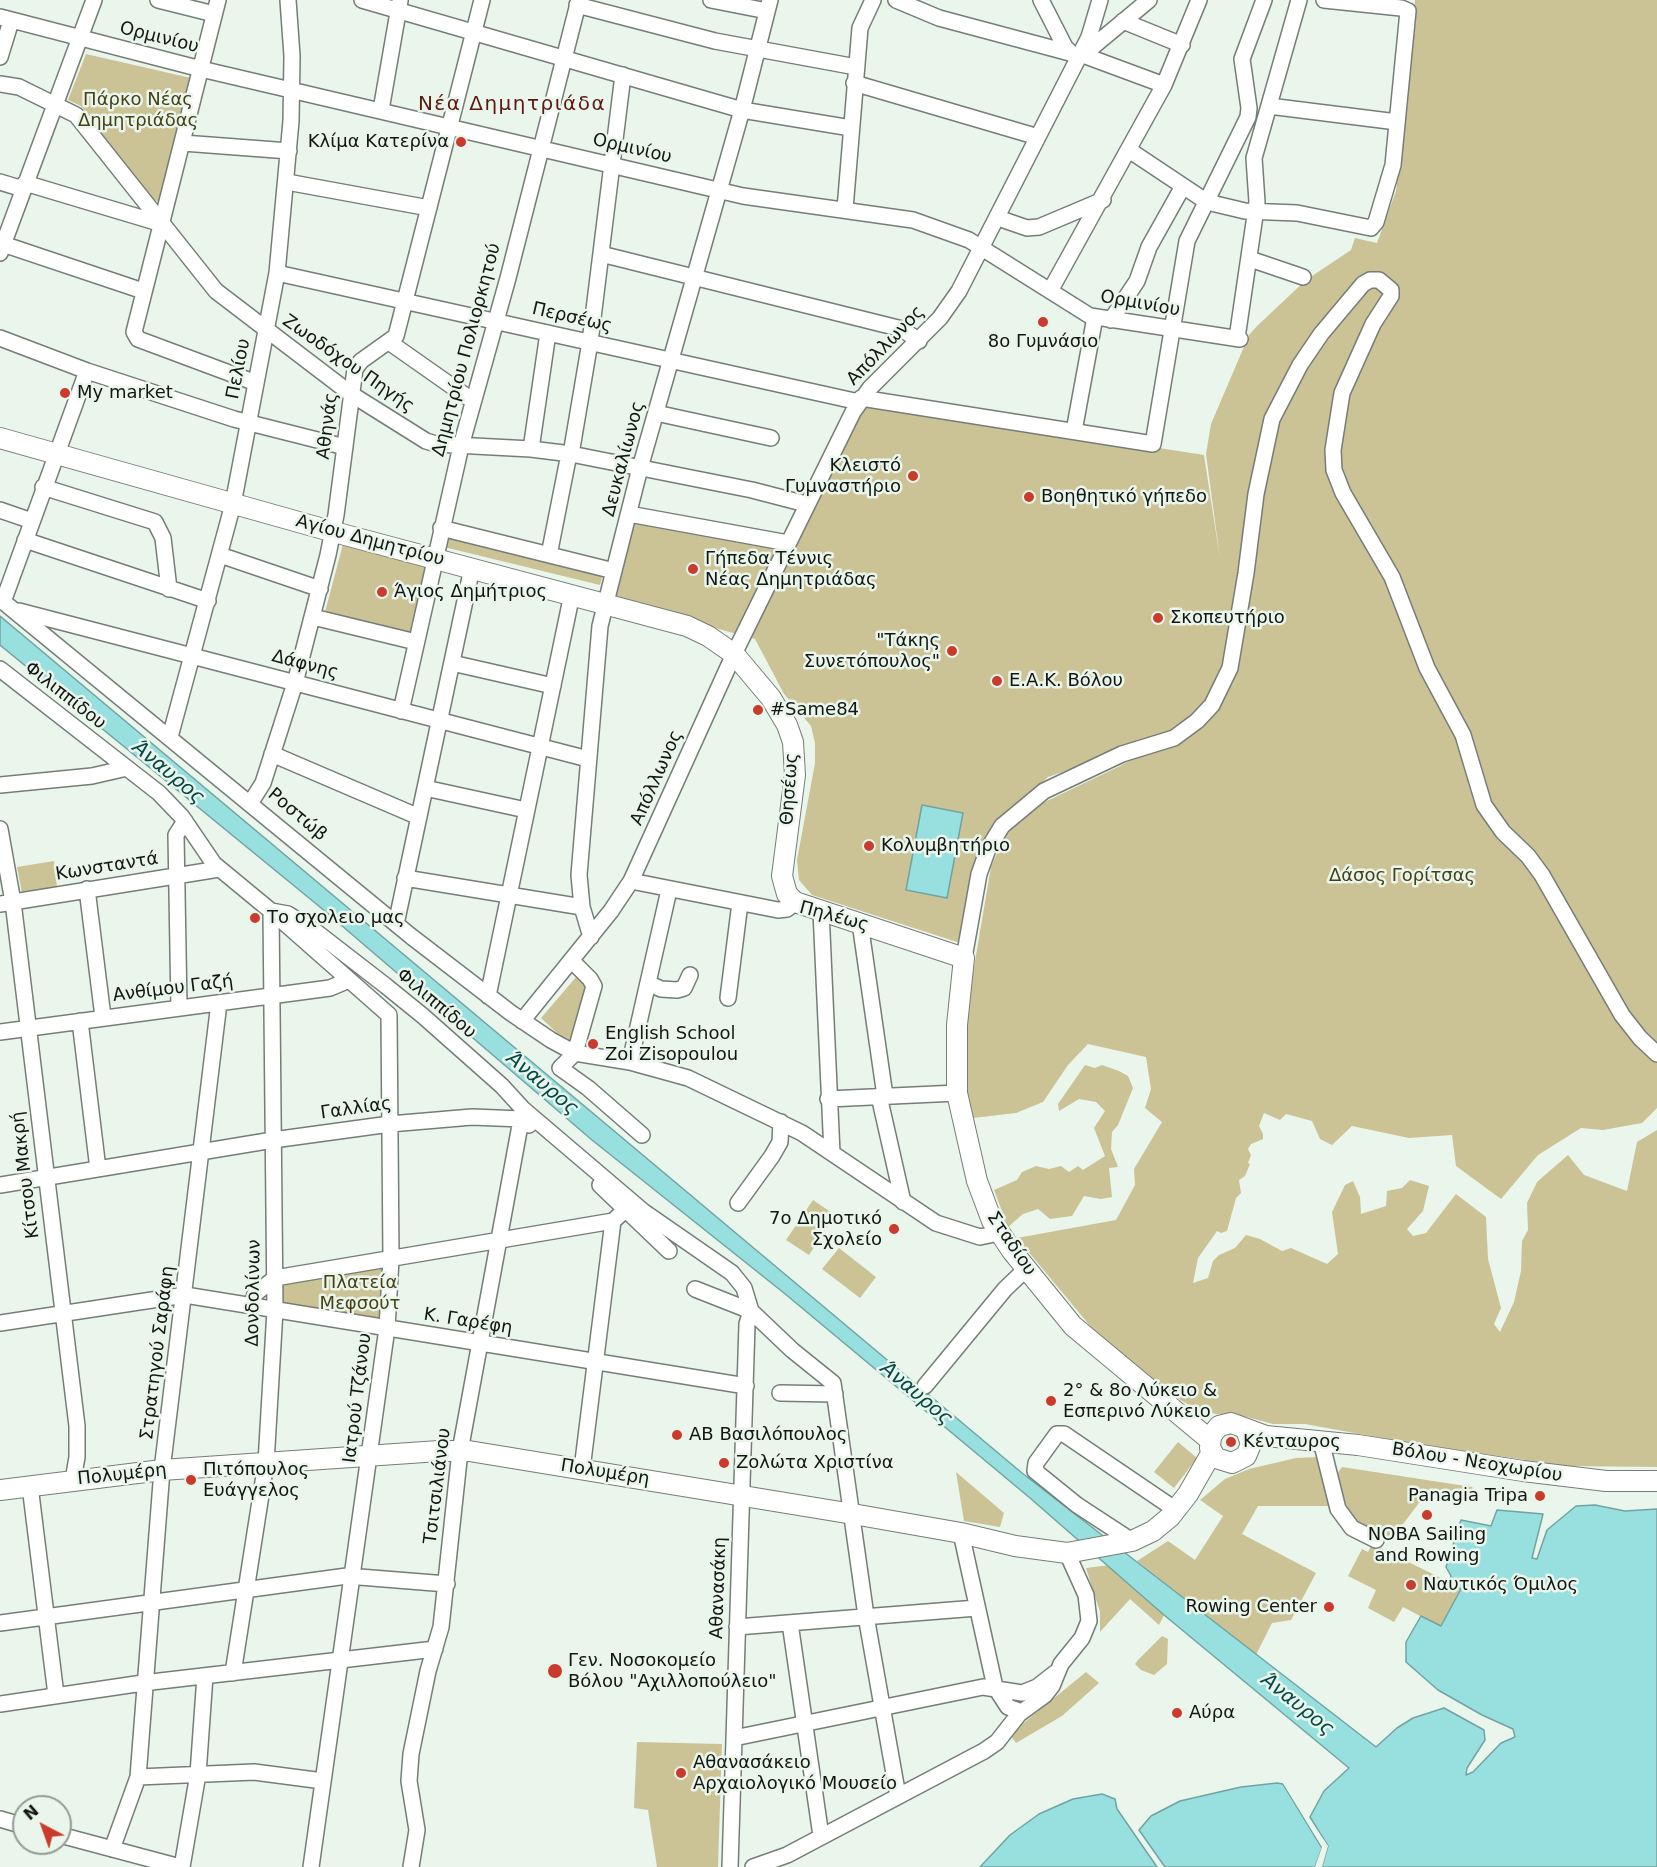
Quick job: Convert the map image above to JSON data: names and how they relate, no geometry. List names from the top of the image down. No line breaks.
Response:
{"streets":{"main road":["Αγίου Δημητρίου","Θησέως","Πηλέως","Σταδίου","Βόλου - Νεοχωρίου","Πολυμέρη"],"street":["Ορμινίου","Περσέως","Απόλλωνος","Δημητρίου Πολιορκητού","Ζωοδόχου Πηγής","Πελίου","Αθηνάς","Δευκαλίωνος","Δάφνης","Φιλιππίδου","Ροστώβ","Κωνσταντά","Ανθίμου Γαζή","Γαλλίας","Κίτσου Μακρή","Δονδολίνων","Κ. Γαρέφη","Στρατηγού Σαράφη","Ιατρού Τζάνου","Τσιτσιλιάνου","Αθανασάκη"]},"crossings":[["Ορμινίου","Περσέως"],["Ορμινίου","Απόλλωνος"],["Ορμινίου","Δημητρίου Πολιορκητού"],["Ορμινίου","Πελίου"],["Ορμινίου","Αθηνάς"],["Ορμινίου","Δευκαλίωνος"],["Περσέως","Απόλλωνος"],["Περσέως","Δημητρίου Πολιορκητού"],["Περσέως","Πελίου"],["Περσέως","Αθηνάς"],["Περσέως","Δευκαλίωνος"],["Απόλλωνος","Ζωοδόχου Πηγής"],["Απόλλωνος","Δευκαλίωνος"],["Απόλλωνος","Αγίου Δημητρίου"],["Απόλλωνος","Θησέως"],["Απόλλωνος","Ροστώβ"],["Απόλλωνος","Πηλέως"],["Δημητρίου Πολιορκητού","Ζωοδόχου Πηγής"],["Δημητρίου Πολιορκητού","Αγίου Δημητρίου"],["Δημητρίου Πολιορκητού","Δάφνης"],["Ζωοδόχου Πηγής","Πελίου"],["Ζωοδόχου Πηγής","Αθηνάς"],["Ζωοδόχου Πηγής","Δευκαλίωνος"],["Πελίου","Αγίου Δημητρίου"],["Πελίου","Δάφνης"],["Πελίου","Ροστώβ"],["Αθηνάς","Αγίου Δημητρίου"],["Αθηνάς","Δάφνης"],["Αθηνάς","Ροστώβ"],["Δευκαλίωνος","Αγίου Δημητρίου"],["Δευκαλίωνος","Δάφνης"],["Αγίου Δημητρίου","Θησέως"],["Δάφνης","Ροστώβ"],["Φιλιππίδου","Κωνσταντά"],["Φιλιππίδου","Γαλλίας"],["Φιλιππίδου","Δονδολίνων"],["Φιλιππίδου","Ιατρού Τζάνου"],["Φιλιππίδου","Τσιτσιλιάνου"],["Φιλιππίδου","Αθανασάκη"],["Θησέως","Πηλέως"],["Κωνσταντά","Κίτσου Μακρή"],["Πηλέως","Σταδίου"],["Ανθίμου Γαζή","Κίτσου Μακρή"],["Ανθίμου Γαζή","Δονδολίνων"],["Ανθίμου Γαζή","Στρατηγού Σαράφη"],["Ανθίμου Γαζή","Ιατρού Τζάνου"],["Γαλλίας","Κίτσου Μακρή"],["Γαλλίας","Δονδολίνων"],["Γαλλίας","Στρατηγού Σαράφη"],["Γαλλίας","Ιατρού Τζάνου"],["Γαλλίας","Τσιτσιλιάνου"],["Κίτσου Μακρή","Κ. Γαρέφη"],["Κίτσου Μακρή","Πολυμέρη"],["Σταδίου","Βόλου - Νεοχωρίου"],["Σταδίου","Πολυμέρη"],["Δονδολίνων","Κ. Γαρέφη"],["Δονδολίνων","Ιατρού Τζάνου"],["Δονδολίνων","Πολυμέρη"],["Κ. Γαρέφη","Στρατηγού Σαράφη"],["Κ. Γαρέφη","Ιατρού Τζάνου"],["Κ. Γαρέφη","Τσιτσιλιάνου"],["Κ. Γαρέφη","Αθανασάκη"],["Στρατηγού Σαράφη","Πολυμέρη"],["Ιατρού Τζάνου","Πολυμέρη"],["Βόλου - Νεοχωρίου","Πολυμέρη"],["Πολυμέρη","Τσιτσιλιάνου"],["Πολυμέρη","Αθανασάκη"]],"districts":["Νέα Δημητριάδα"],"water":["Άναυρος"],"parks":["Πάρκο Νέας Δημητριάδας","Δάσος Γορίτσας","Πλατεία Μεφσούτ"],"places":["Κλίμα Κατερίνα","8ο Γυμνάσιο","My market","Κλειστό Γυμναστήριο","Βοηθητικό γήπεδο","Γήπεδα Τέννις Νέας Δημητριάδας","Άγιος Δημήτριος","Σκοπευτήριο","\"Τάκης Συνετόπουλος\"","Ε.Α.Κ. Βόλου","#Same84","Κολυμβητήριο","Το σχολειο μας","English School Zoi Zisopoulou","7ο Δημοτικό Σχολείο","2° & 8ο Λύκειο & Εσπερινό Λύκειο","ΑΒ Βασιλόπουλος","Κένταυρος","Ζολώτα Χριστίνα","Πιτόπουλος Ευάγγελος","Panagia Tripa","NOBA Sailing and Rowing","Ναυτικός Όμιλος","Rowing Center","Γεν. Νοσοκομείο Βόλου \"Αχιλλοπούλειο\"","Αύρα","Αθανασάκειο Αρχαιολογικό Μουσείο"],"north":"top left"}
